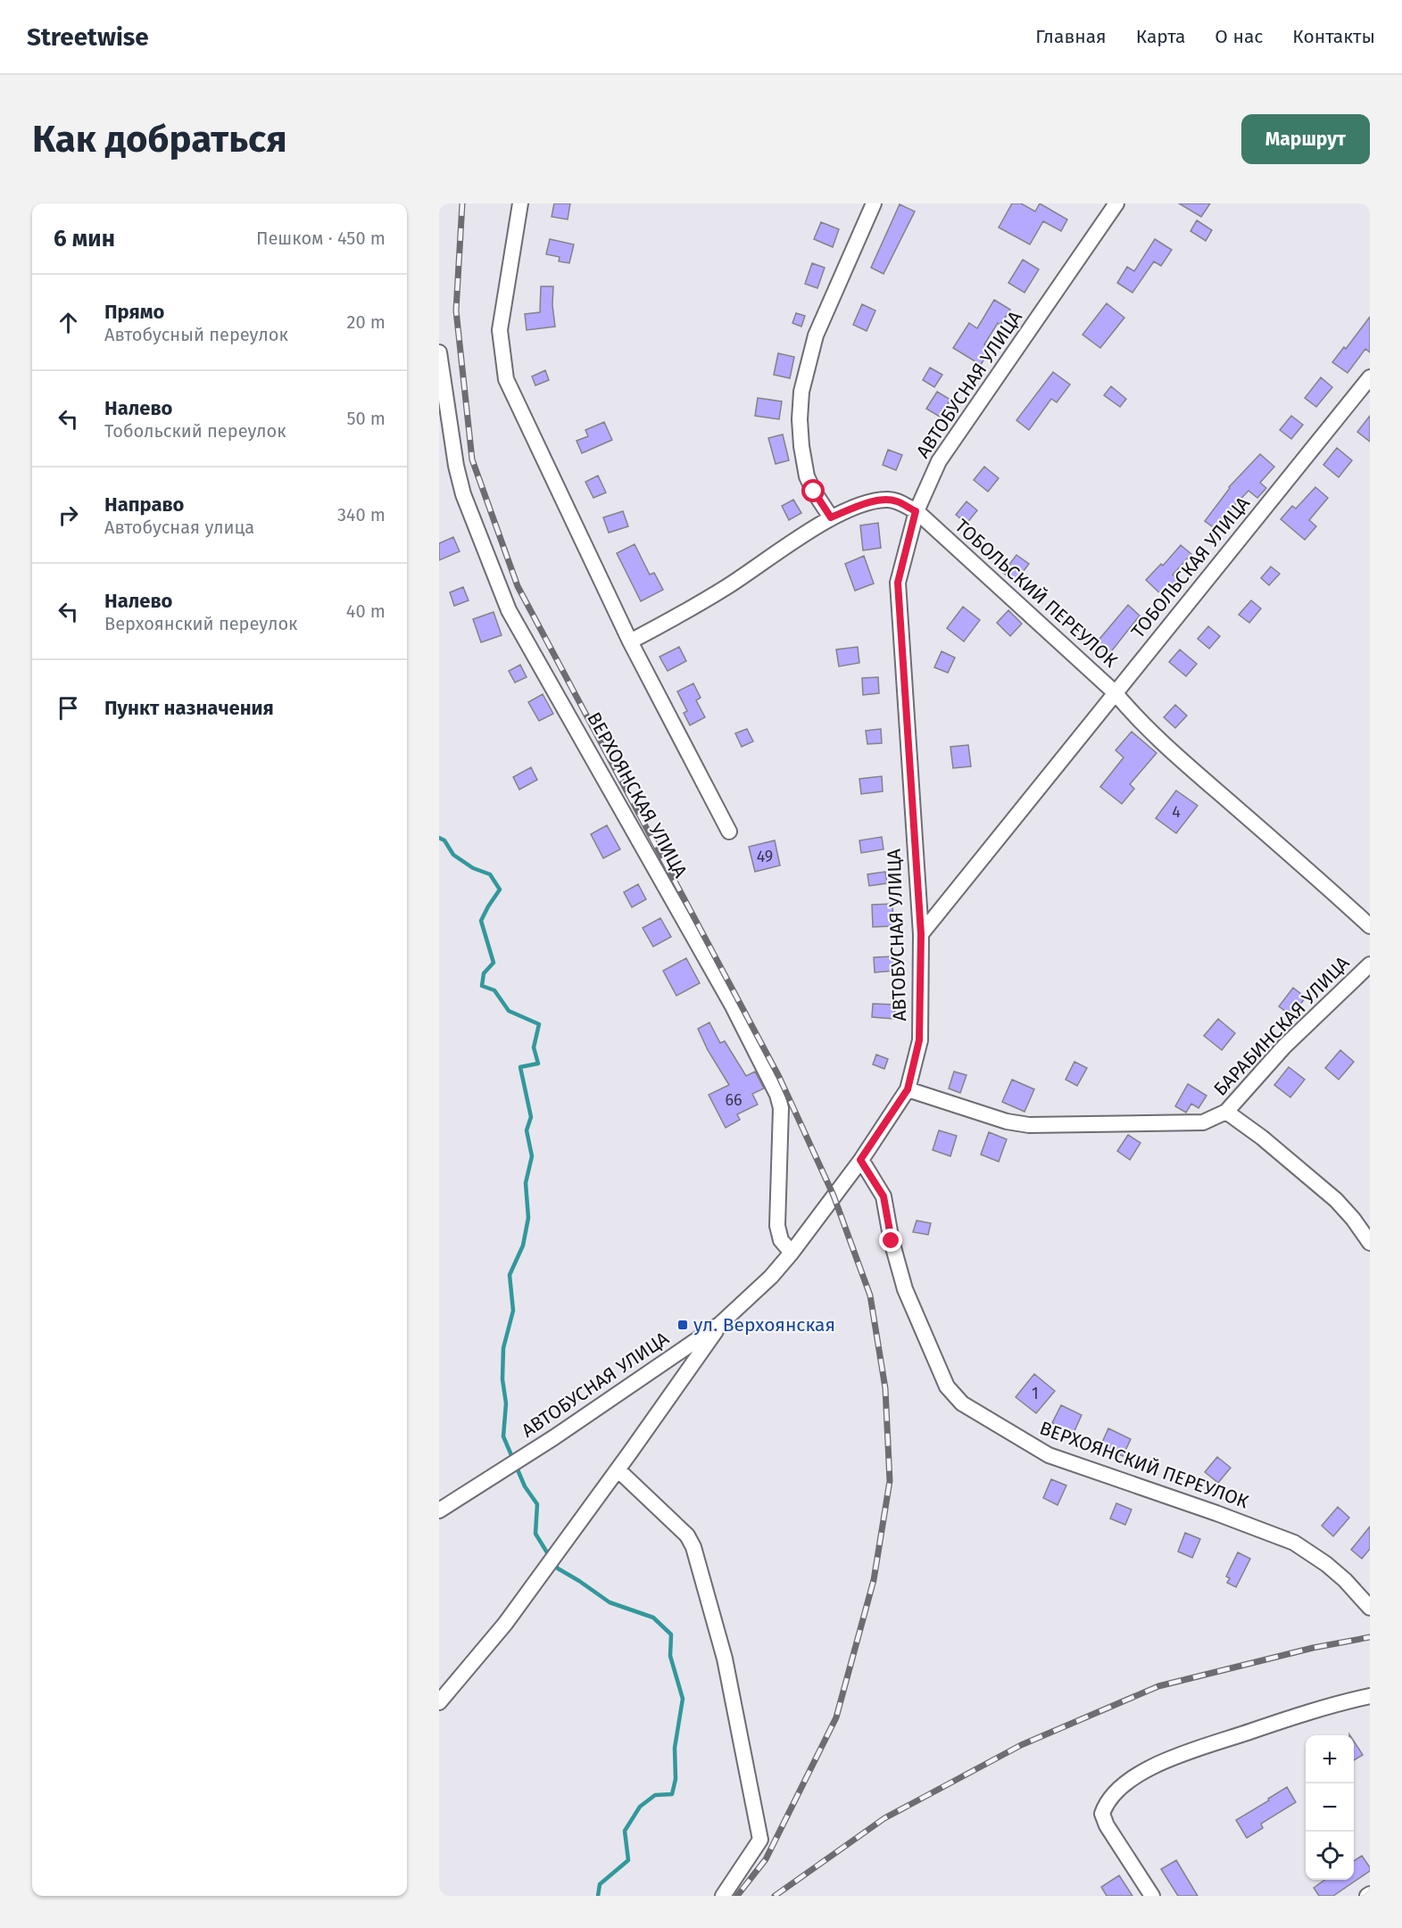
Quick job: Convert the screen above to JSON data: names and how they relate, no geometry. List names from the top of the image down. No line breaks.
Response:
{"streets":{"street":["АВТОБУСНАЯ УЛИЦА","ТОБОЛЬСКАЯ УЛИЦА","ТОБОЛЬСКИЙ ПЕРЕУЛОК","ВЕРХОЯНСКАЯ УЛИЦА","БАРАБИНСКАЯ УЛИЦА","ВЕРХОЯНСКИЙ ПЕРЕУЛОК"]},"crossings":[["АВТОБУСНАЯ УЛИЦА","ТОБОЛЬСКАЯ УЛИЦА"],["АВТОБУСНАЯ УЛИЦА","ТОБОЛЬСКИЙ ПЕРЕУЛОК"],["АВТОБУСНАЯ УЛИЦА","ВЕРХОЯНСКАЯ УЛИЦА"],["АВТОБУСНАЯ УЛИЦА","БАРАБИНСКАЯ УЛИЦА"],["АВТОБУСНАЯ УЛИЦА","ВЕРХОЯНСКИЙ ПЕРЕУЛОК"],["ТОБОЛЬСКАЯ УЛИЦА","ТОБОЛЬСКИЙ ПЕРЕУЛОК"]],"places":{"transit":["ул. Верхоянская"]},"house_numbers":["4","49","66","1"],"page":{"header":"Streetwise","nav":["Главная","Карта","О нас","Контакты"],"buttons":"Маршрут","title":"Как добраться","heading":["6 мин","Пешком · 450 m"],"list":[["Прямо","Автобусный переулок","20 m"],["Налево","Тобольский переулок","50 m"],["Направо","Автобусная улица","340 m"],["Налево","Верхоянский переулок","40 m"],"Пункт назначения"],"map_buttons":["+","−"]}}
